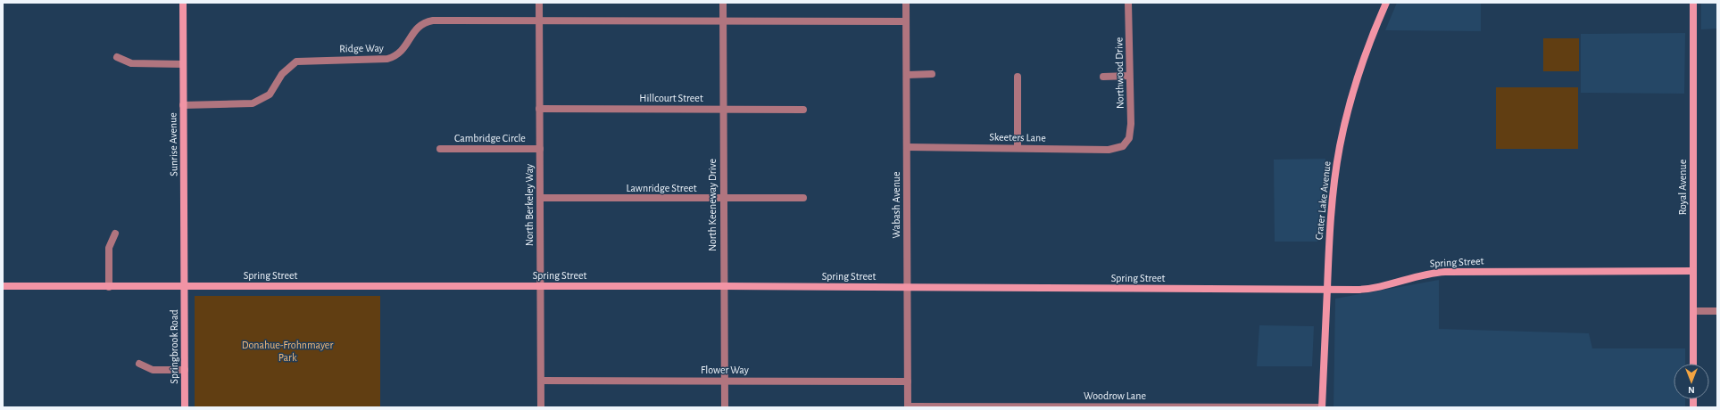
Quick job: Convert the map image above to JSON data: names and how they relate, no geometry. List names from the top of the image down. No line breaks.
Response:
{"streets":{"street":["Ridge Way","Northwood Drive","Hillcourt Street","Skeeters Lane","Cambridge Circle","Sunrise Avenue","Royal Avenue","Lawnridge Street","Crater Lake Avenue","North Berkeley Way","North Keeneway Drive","Wabash Avenue","Spring Street","Springbrook Road","Flower Way","Woodrow Lane"]},"crossings":[["Ridge Way","Sunrise Avenue"],["Ridge Way","North Berkeley Way"],["Ridge Way","North Keeneway Drive"],["Ridge Way","Wabash Avenue"],["Northwood Drive","Skeeters Lane"],["Hillcourt Street","North Berkeley Way"],["Hillcourt Street","North Keeneway Drive"],["Skeeters Lane","Wabash Avenue"],["Cambridge Circle","North Berkeley Way"],["Sunrise Avenue","Spring Street"],["Sunrise Avenue","Springbrook Road"],["Royal Avenue","Spring Street"],["Lawnridge Street","North Berkeley Way"],["Lawnridge Street","North Keeneway Drive"],["Crater Lake Avenue","Spring Street"],["Crater Lake Avenue","Woodrow Lane"],["North Berkeley Way","Spring Street"],["North Berkeley Way","Flower Way"],["North Keeneway Drive","Spring Street"],["North Keeneway Drive","Flower Way"],["Wabash Avenue","Spring Street"],["Wabash Avenue","Flower Way"],["Wabash Avenue","Woodrow Lane"],["Spring Street","Springbrook Road"]],"parks":["Donahue-Frohnmayer Park"],"north":"bottom"}
